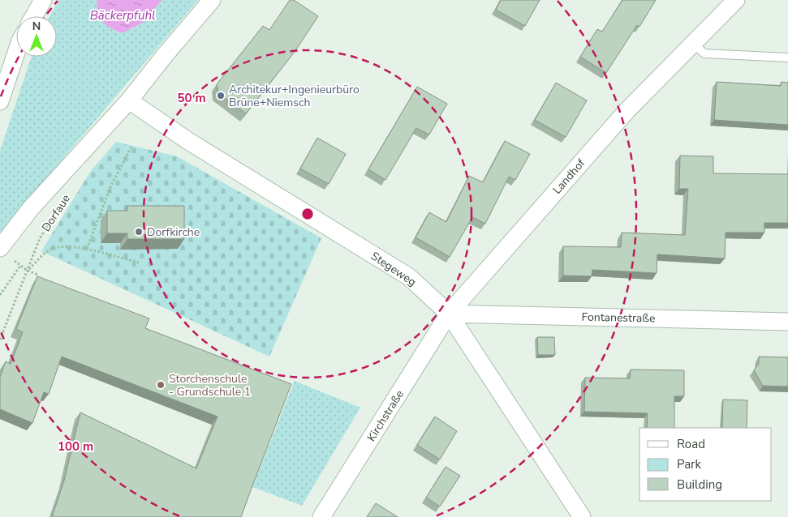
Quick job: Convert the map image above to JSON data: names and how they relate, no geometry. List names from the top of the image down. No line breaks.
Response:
{"streets":{"street":["Landhof","Dorfaue","Stegeweg","Fontanestraße","Kirchstraße"]},"crossings":[["Landhof","Stegeweg"],["Landhof","Fontanestraße"],["Landhof","Kirchstraße"],["Dorfaue","Stegeweg"],["Stegeweg","Fontanestraße"],["Stegeweg","Kirchstraße"],["Fontanestraße","Kirchstraße"]],"water":["Bäckerpfuhl"],"places":["Architekur+Ingenieurbüro Brüne+Niemsch","Dorfkirche","Storchenschule - Grundschule 1"],"legend":["Road","Park","Building"],"north":"top","rings":["50 m","100 m"]}
